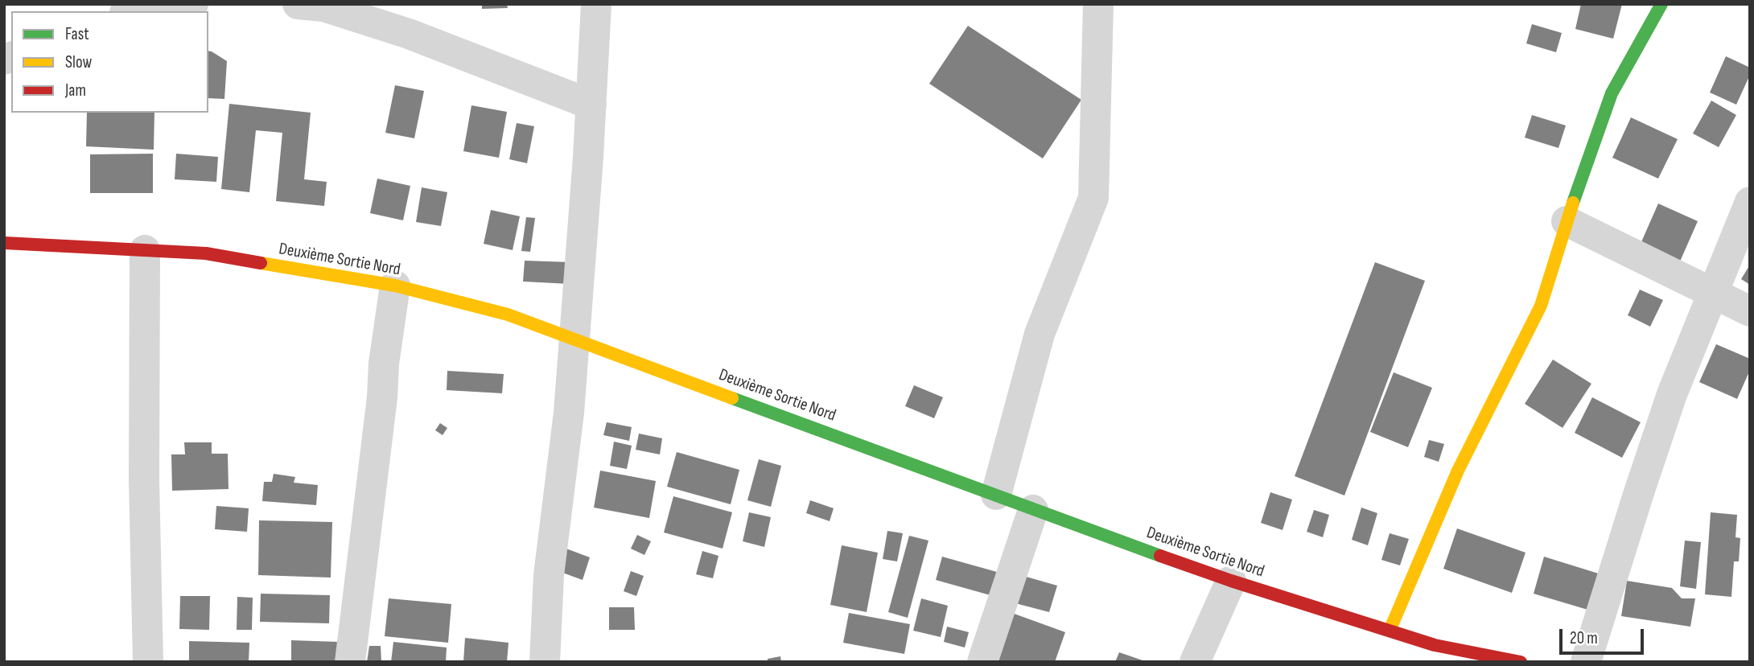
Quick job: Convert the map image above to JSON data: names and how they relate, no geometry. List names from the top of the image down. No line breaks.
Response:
{"streets":{"main road":["Deuxième Sortie Nord"]},"legend":["Fast","Slow","Jam"],"scale_bar":"20 m"}
